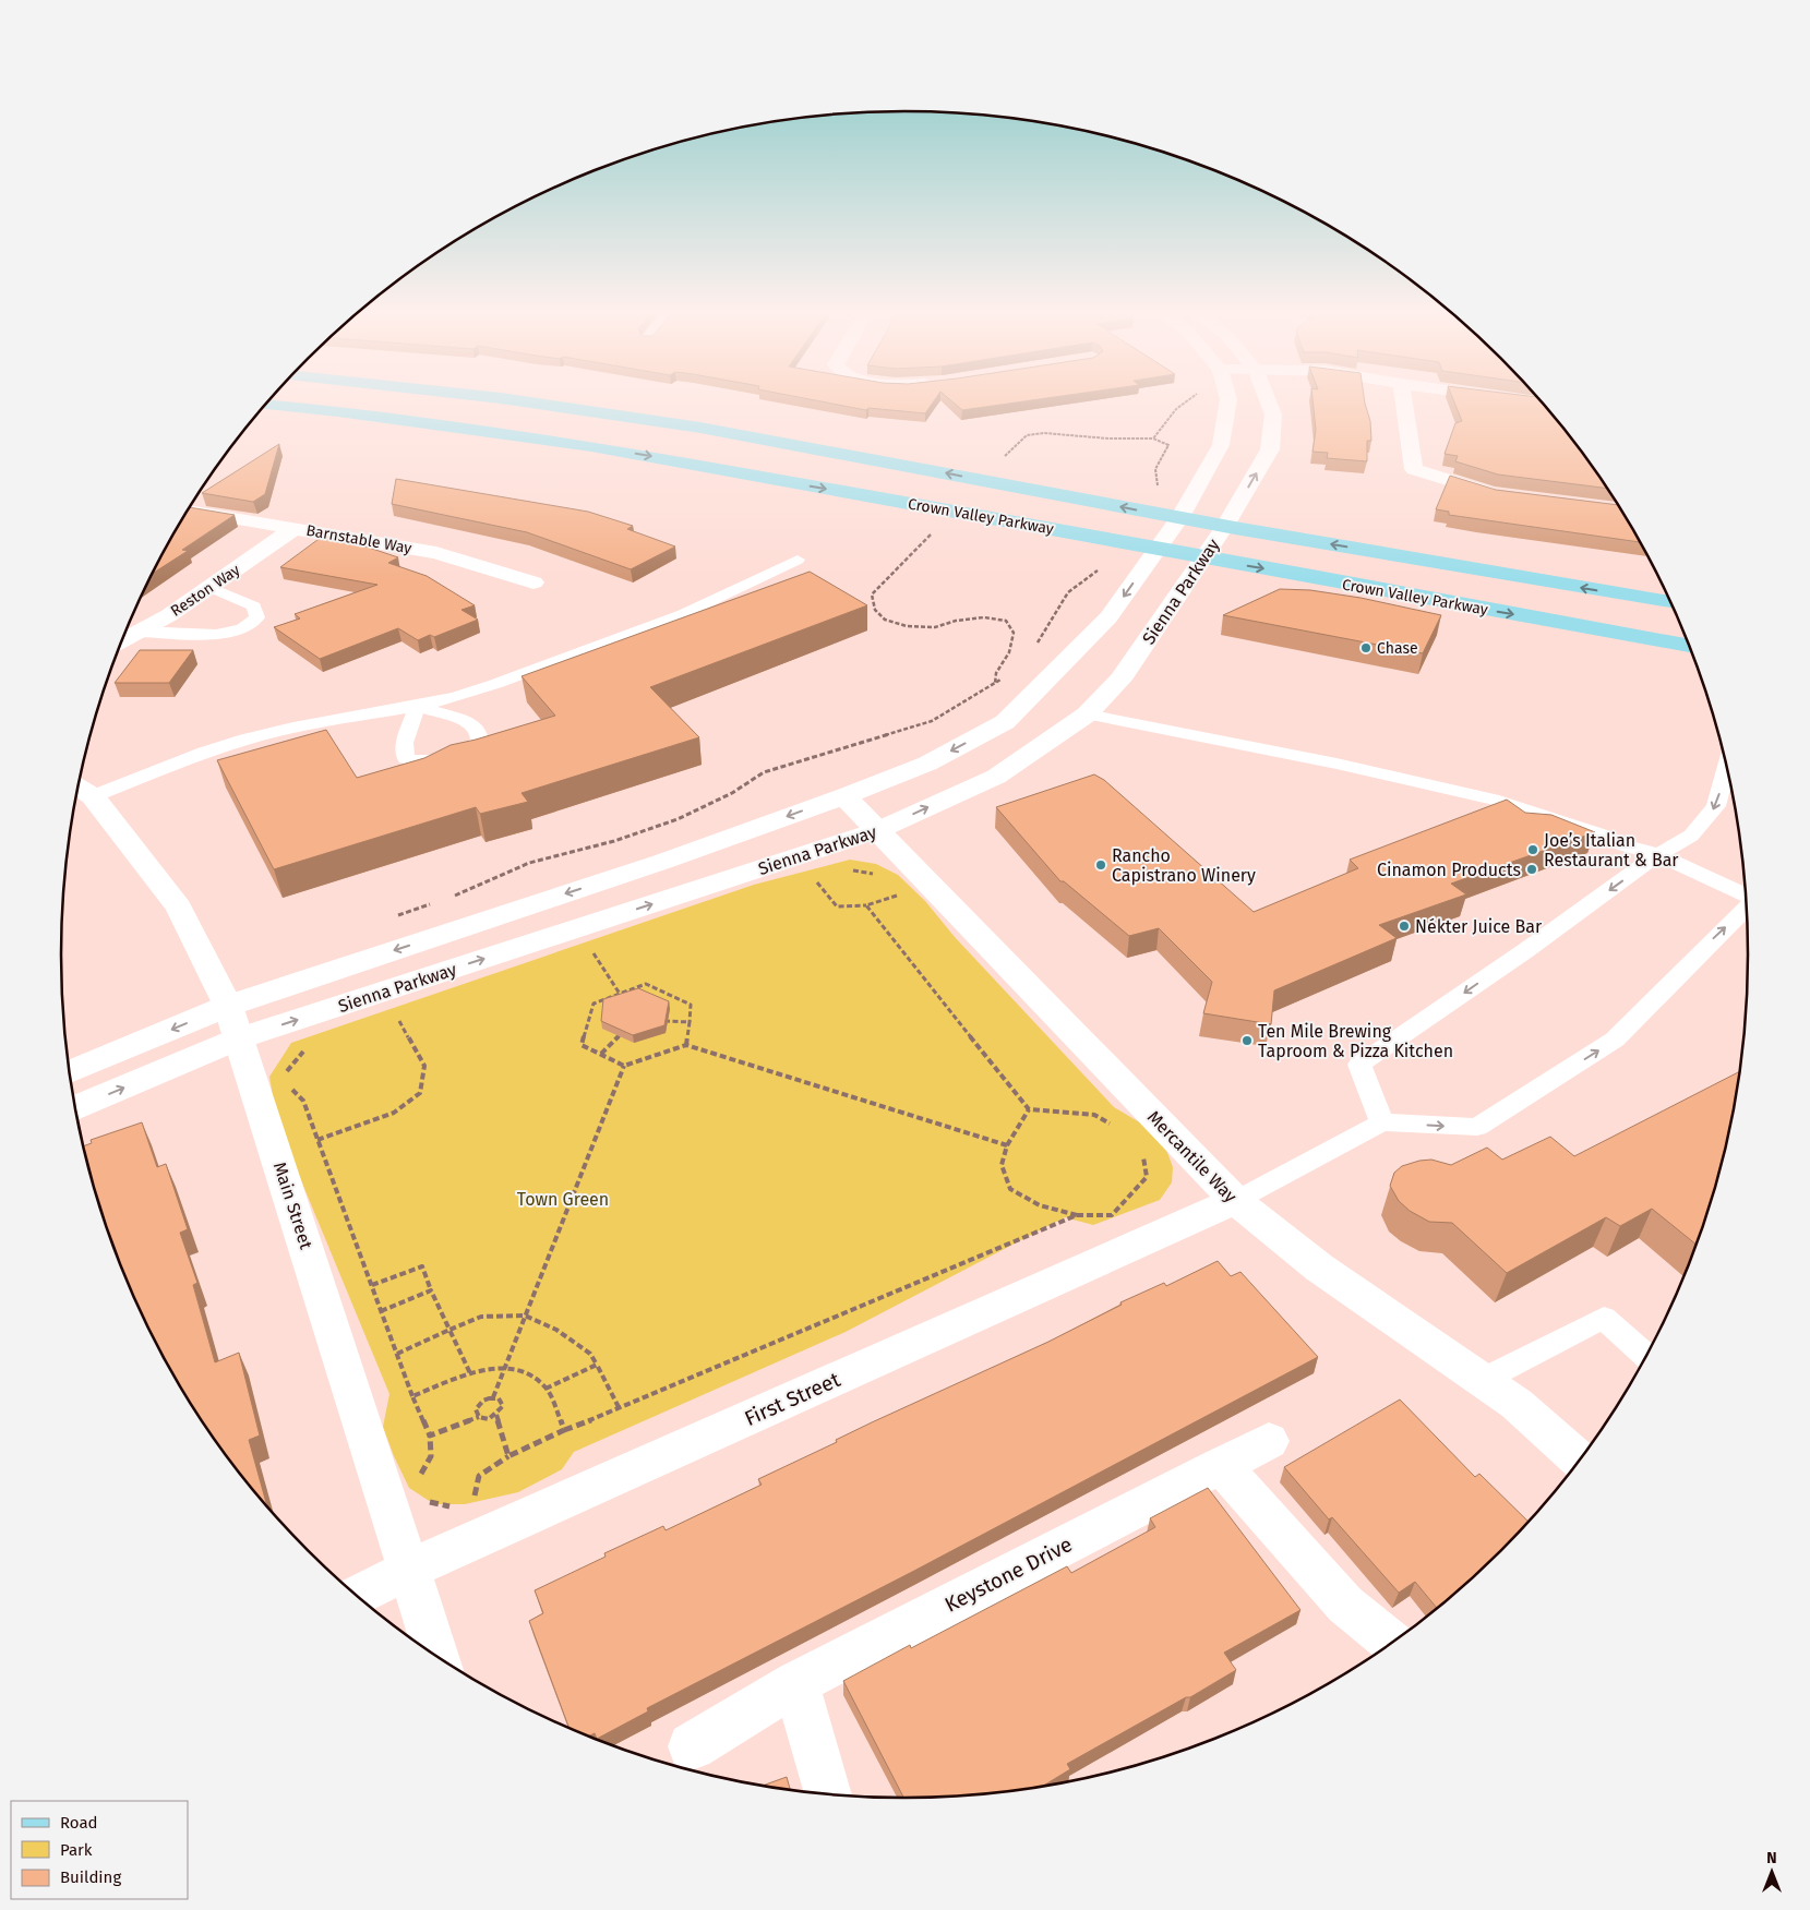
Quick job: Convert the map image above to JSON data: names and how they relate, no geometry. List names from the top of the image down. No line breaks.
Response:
{"streets":{"main road":["Crown Valley Parkway"],"street":["Barnstable Way","Reston Way","Sienna Parkway","Mercantile Way","Main Street","First Street","Keystone Drive"]},"crossings":[["Crown Valley Parkway","Sienna Parkway"],["Barnstable Way","Reston Way"],["Sienna Parkway","Mercantile Way"],["Sienna Parkway","Main Street"],["Mercantile Way","First Street"],["Main Street","First Street"]],"parks":["Town Green"],"places":["Chase","Joe’s Italian Restaurant & Bar","Rancho Capistrano Winery","Cinamon Products","Nékter Juice Bar","Ten Mile Brewing Taproom & Pizza Kitchen"],"legend":["Road","Park","Building"],"north":"top"}
